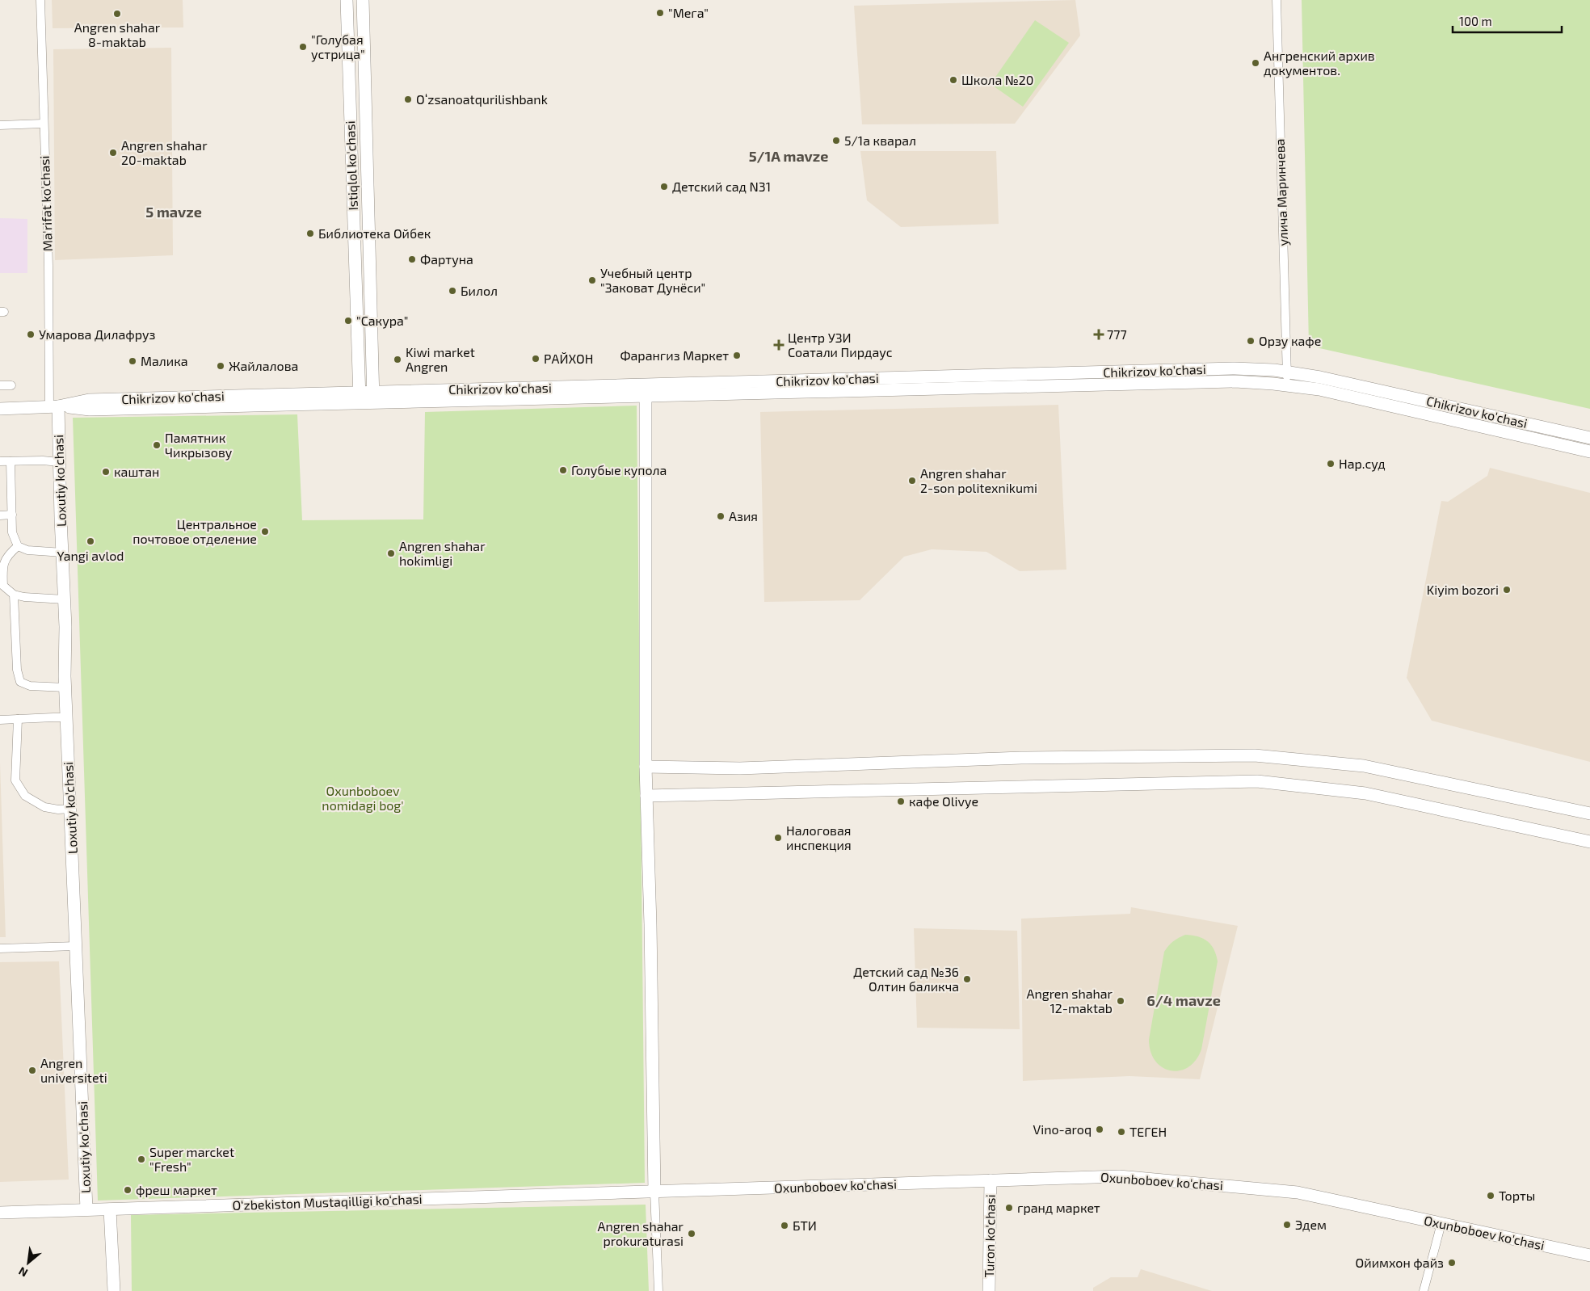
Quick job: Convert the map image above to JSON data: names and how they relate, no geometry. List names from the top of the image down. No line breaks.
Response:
{"streets":{"main road":["Istiqlol ko'chasi","Chikrizov ko'chasi","Loxutiy ko'chasi","Oxunboboev ko'chasi","O‘zbekiston Mustaqilligi ko‘chasi","Turon ko'chasi"],"street":["улича Маринчева","Ma'rifat ko'chasi"]},"crossings":[["Istiqlol ko'chasi","Chikrizov ko'chasi"],["улича Маринчева","Chikrizov ko'chasi"],["Ma'rifat ko'chasi","Chikrizov ko'chasi"],["Ma'rifat ko'chasi","Loxutiy ko'chasi"],["Chikrizov ko'chasi","Loxutiy ko'chasi"],["Loxutiy ko'chasi","O‘zbekiston Mustaqilligi ko‘chasi"],["Oxunboboev ko'chasi","O‘zbekiston Mustaqilligi ko‘chasi"],["Oxunboboev ko'chasi","Turon ko'chasi"]],"districts":["5/1A mavze","5 mavze","6/4 mavze"],"parks":["Oxunboboev nomidagi bog'"],"places":{"other":["\"Мега\"","Angren shahar 8-maktab","\"Голубая устрица\"","Ангренский архив документов.","Школа №20","Oʻzsanoatqurilishbank","5/1а кварал","Angren shahar 20-maktab","Детский сад N31","Библиотека Ойбек","Фартуна","Учебный центр \"Заковат Дунёси\"","Билол","\"Сакура\"","Умарова Дилафруз","Орзу кафе","Фарангиз Маркет","РАЙХОН","Kiwi market Angren","Малика","Жайлалова","Памятник Чикрызову","Нар.суд","Голубые купола","каштан","Angren shahar 2-son politexnikumi","Азия","Центральное почтовое отделение","Yangi avlod","Angren shahar hokimligi","Kiyim bozori","кафе Olivye","Налоговая инспекция","Детский сад №36 Олтин баликча","Angren shahar 12-maktab","Angren universiteti","Vino-aroq","ТЕГЕН","Super marcket \"Fresh\"","фреш маркет","Торты","гранд маркет","Эдем","БТИ","Angren shahar prokuraturasi","Ойимхон файз"],"health":["777","Центр УЗИ Соатали Пирдаус"]},"scale_bar":"100 m","north":"bottom left"}
